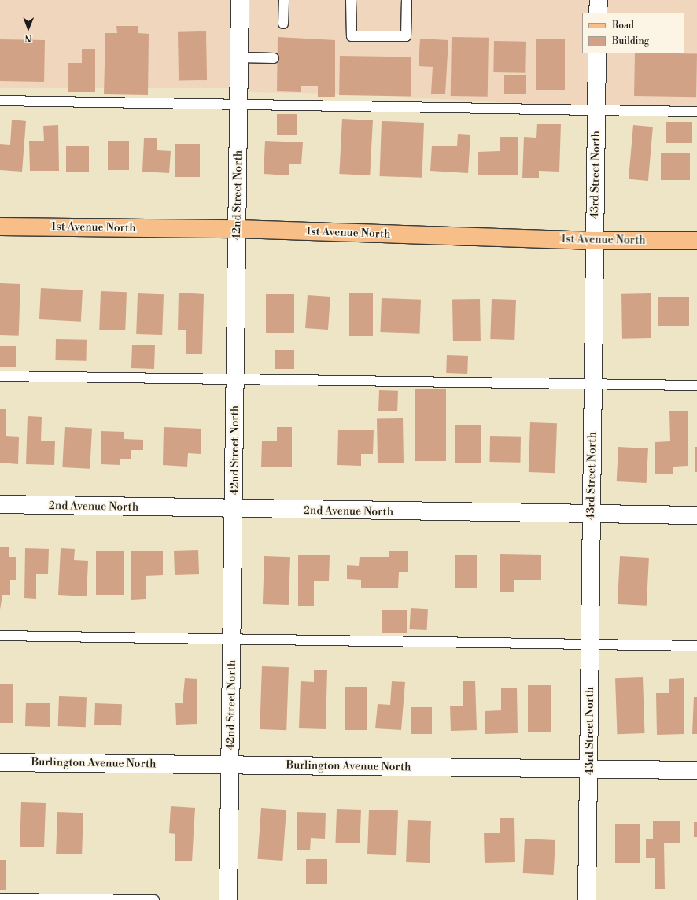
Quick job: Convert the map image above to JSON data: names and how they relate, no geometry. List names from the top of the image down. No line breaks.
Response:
{"streets":{"main road":["1st Avenue North"],"street":["43rd Street North","42nd Street North","2nd Avenue North","Burlington Avenue North"]},"crossings":[["43rd Street North","1st Avenue North"],["43rd Street North","2nd Avenue North"],["43rd Street North","Burlington Avenue North"],["42nd Street North","1st Avenue North"],["42nd Street North","2nd Avenue North"],["42nd Street North","Burlington Avenue North"]],"legend":["Road","Building"],"north":"bottom"}
